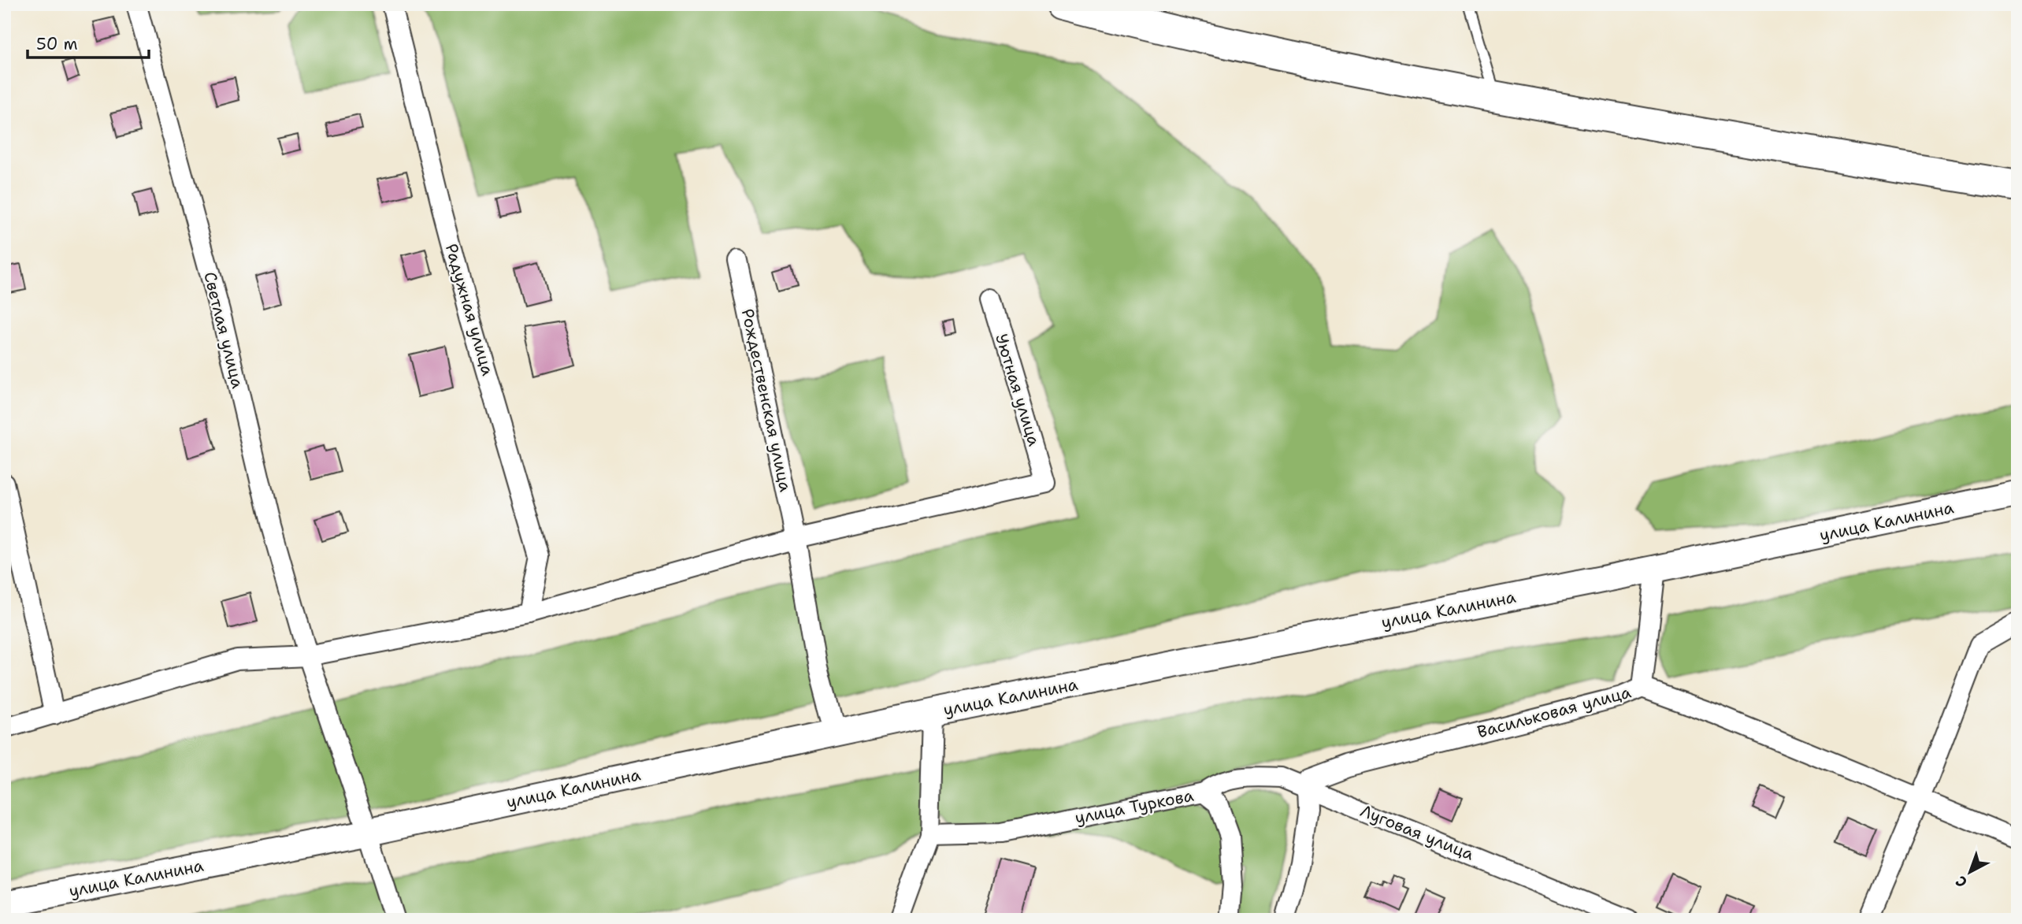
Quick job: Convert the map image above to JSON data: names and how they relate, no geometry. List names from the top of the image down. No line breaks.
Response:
{"streets":{"main road":["улица Калинина"],"street":["Радужная улица","Светлая улица","Уютная улица","Рождественская улица","Васильковая улица","улица Туркова","Луговая улица"]},"crossings":[["Светлая улица","улица Калинина"],["Уютная улица","Рождественская улица"],["Рождественская улица","улица Калинина"],["Васильковая улица","Луговая улица"],["улица Туркова","Луговая улица"]],"scale_bar":"50 m","north":"bottom left"}
